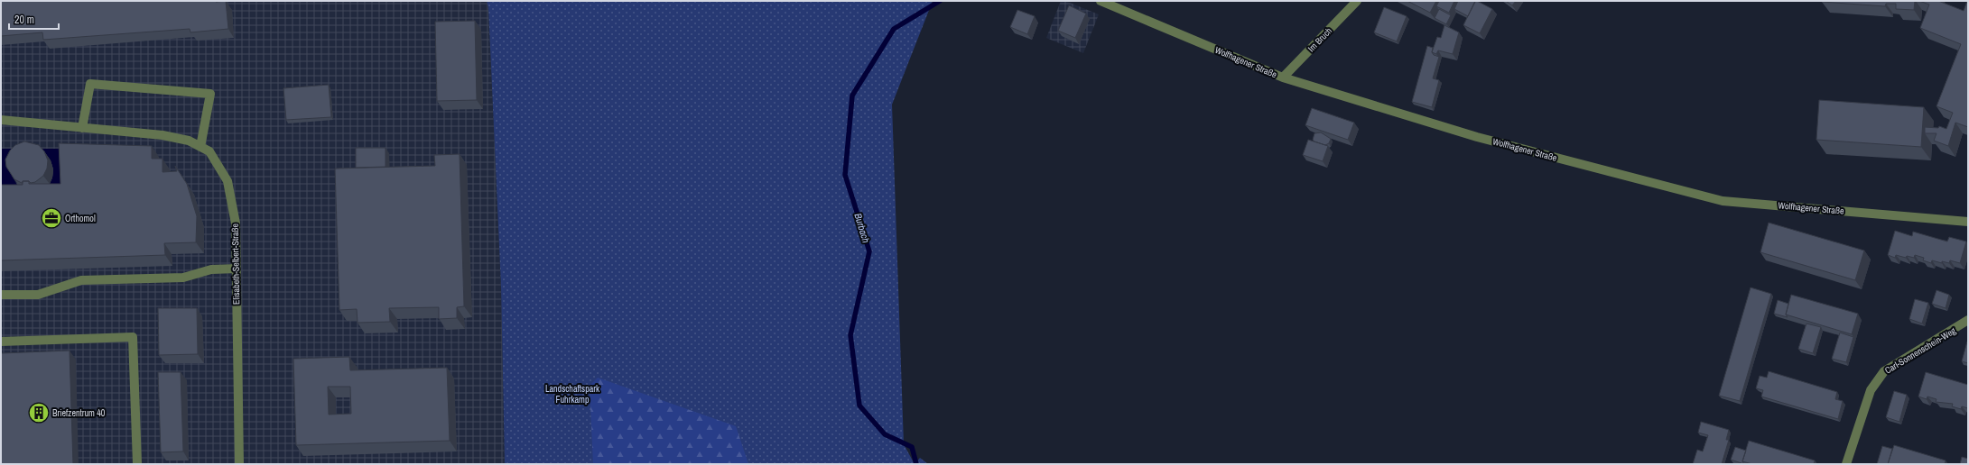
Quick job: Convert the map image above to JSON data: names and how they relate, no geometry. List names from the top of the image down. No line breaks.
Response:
{"streets":{"street":["Im Bruch","Wolfhagener Straße","Elisabeth-Selbert-Straße","Carl-Sonnenschein-Weg"]},"crossings":[["Im Bruch","Wolfhagener Straße"]],"water":["Burbach"],"parks":["Landschaftspark Fuhrkamp"],"places":{"office":["Orthomol"],"building":["Briefzentrum 40"]},"scale_bar":"20 m"}
